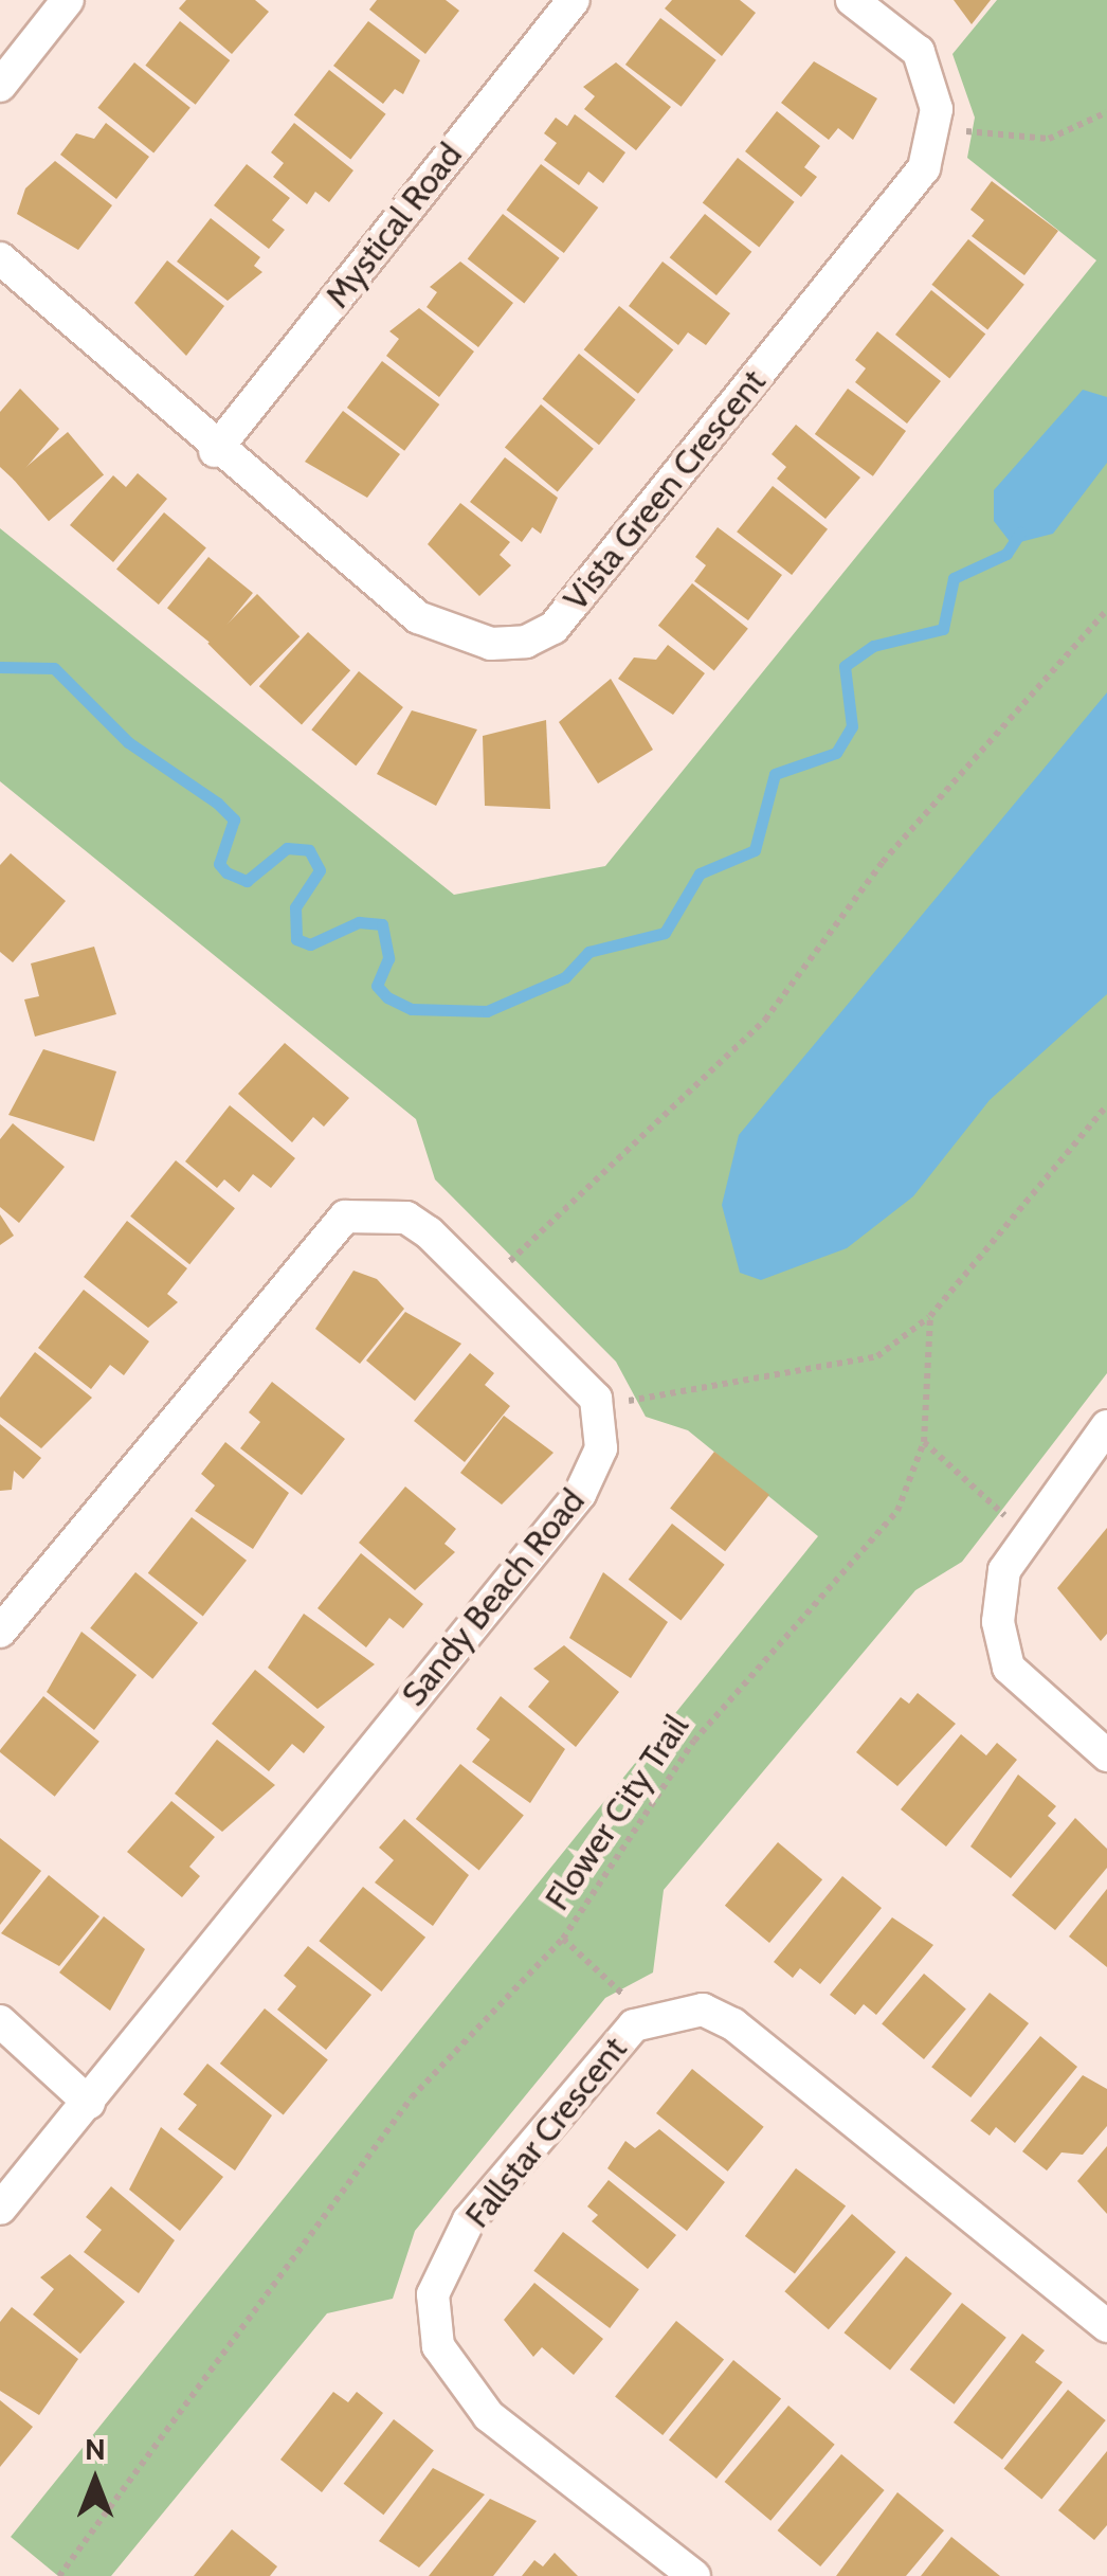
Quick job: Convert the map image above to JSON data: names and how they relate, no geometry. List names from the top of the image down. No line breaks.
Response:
{"streets":{"street":["Mystical Road","Vista Green Crescent","Sandy Beach Road","Fallstar Crescent"],"path":["Flower City Trail"]},"crossings":[["Mystical Road","Vista Green Crescent"]],"north":"top"}
